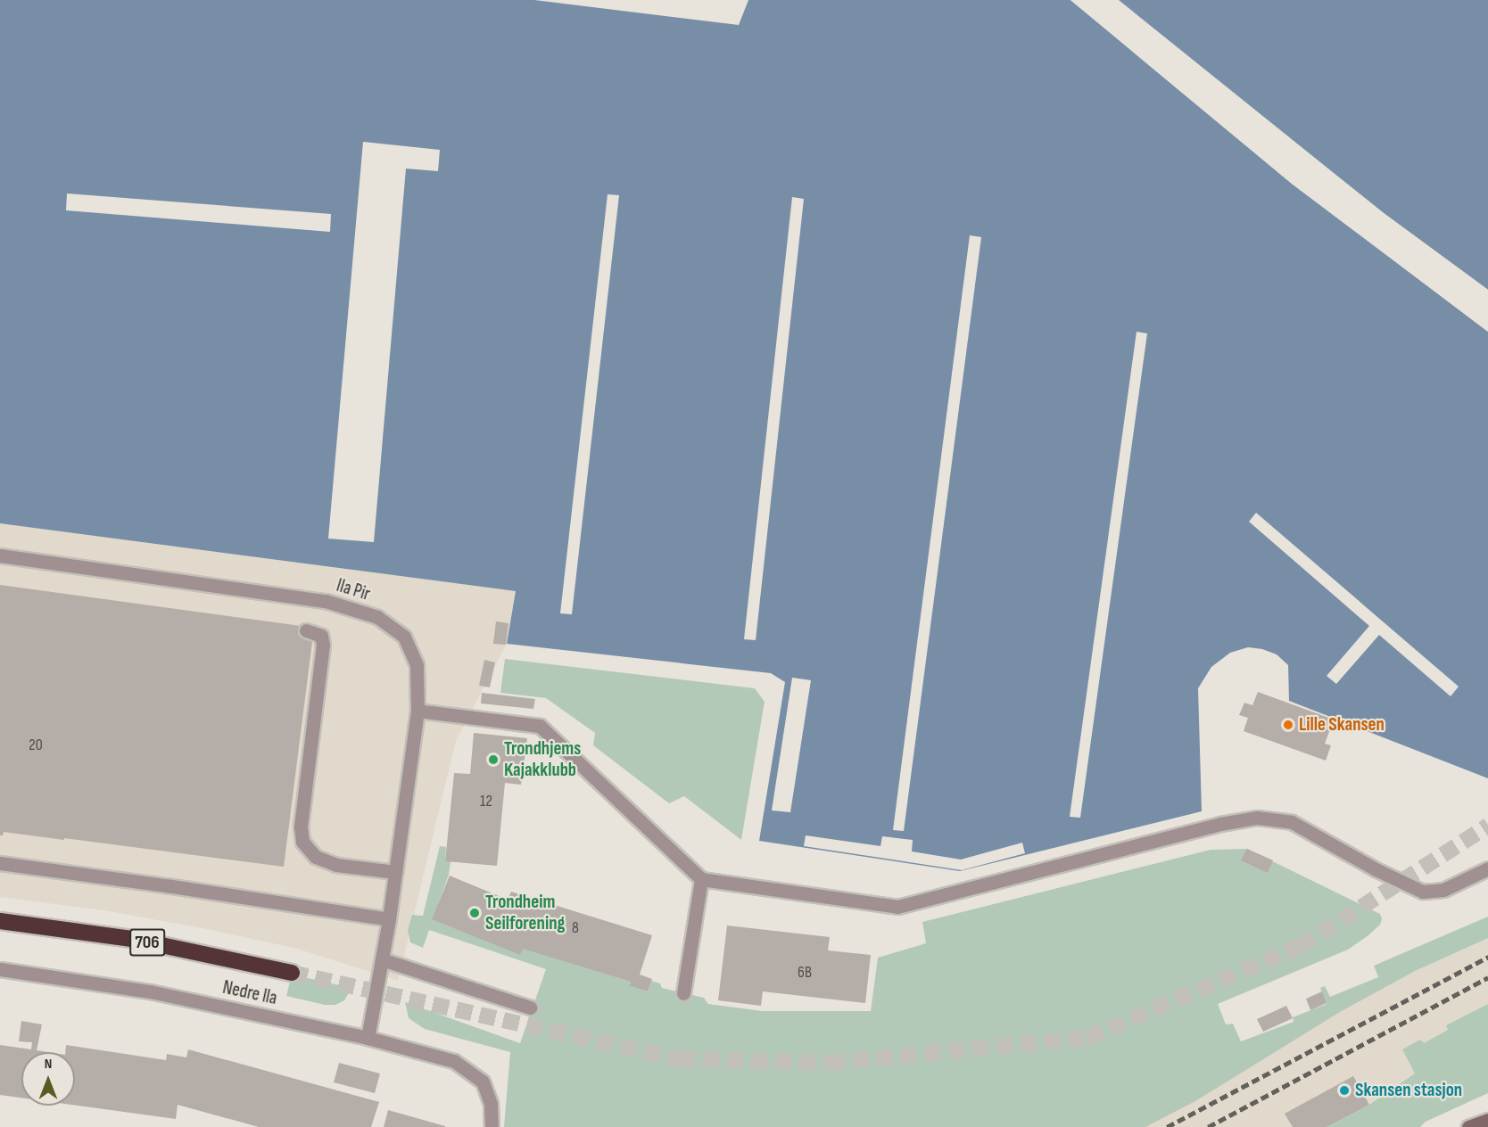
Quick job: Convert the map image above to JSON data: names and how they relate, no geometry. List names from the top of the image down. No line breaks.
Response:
{"streets":{"highway":["706"],"street":["Ila Pir","Nedre Ila"]},"crossings":[["Ila Pir","Nedre Ila"]],"places":["Lille Skansen","Trondhjems Kajakklubb","Trondheim Seilforening","Skansen stasjon"],"house_numbers":["20","12","8","6B"],"north":"top"}
